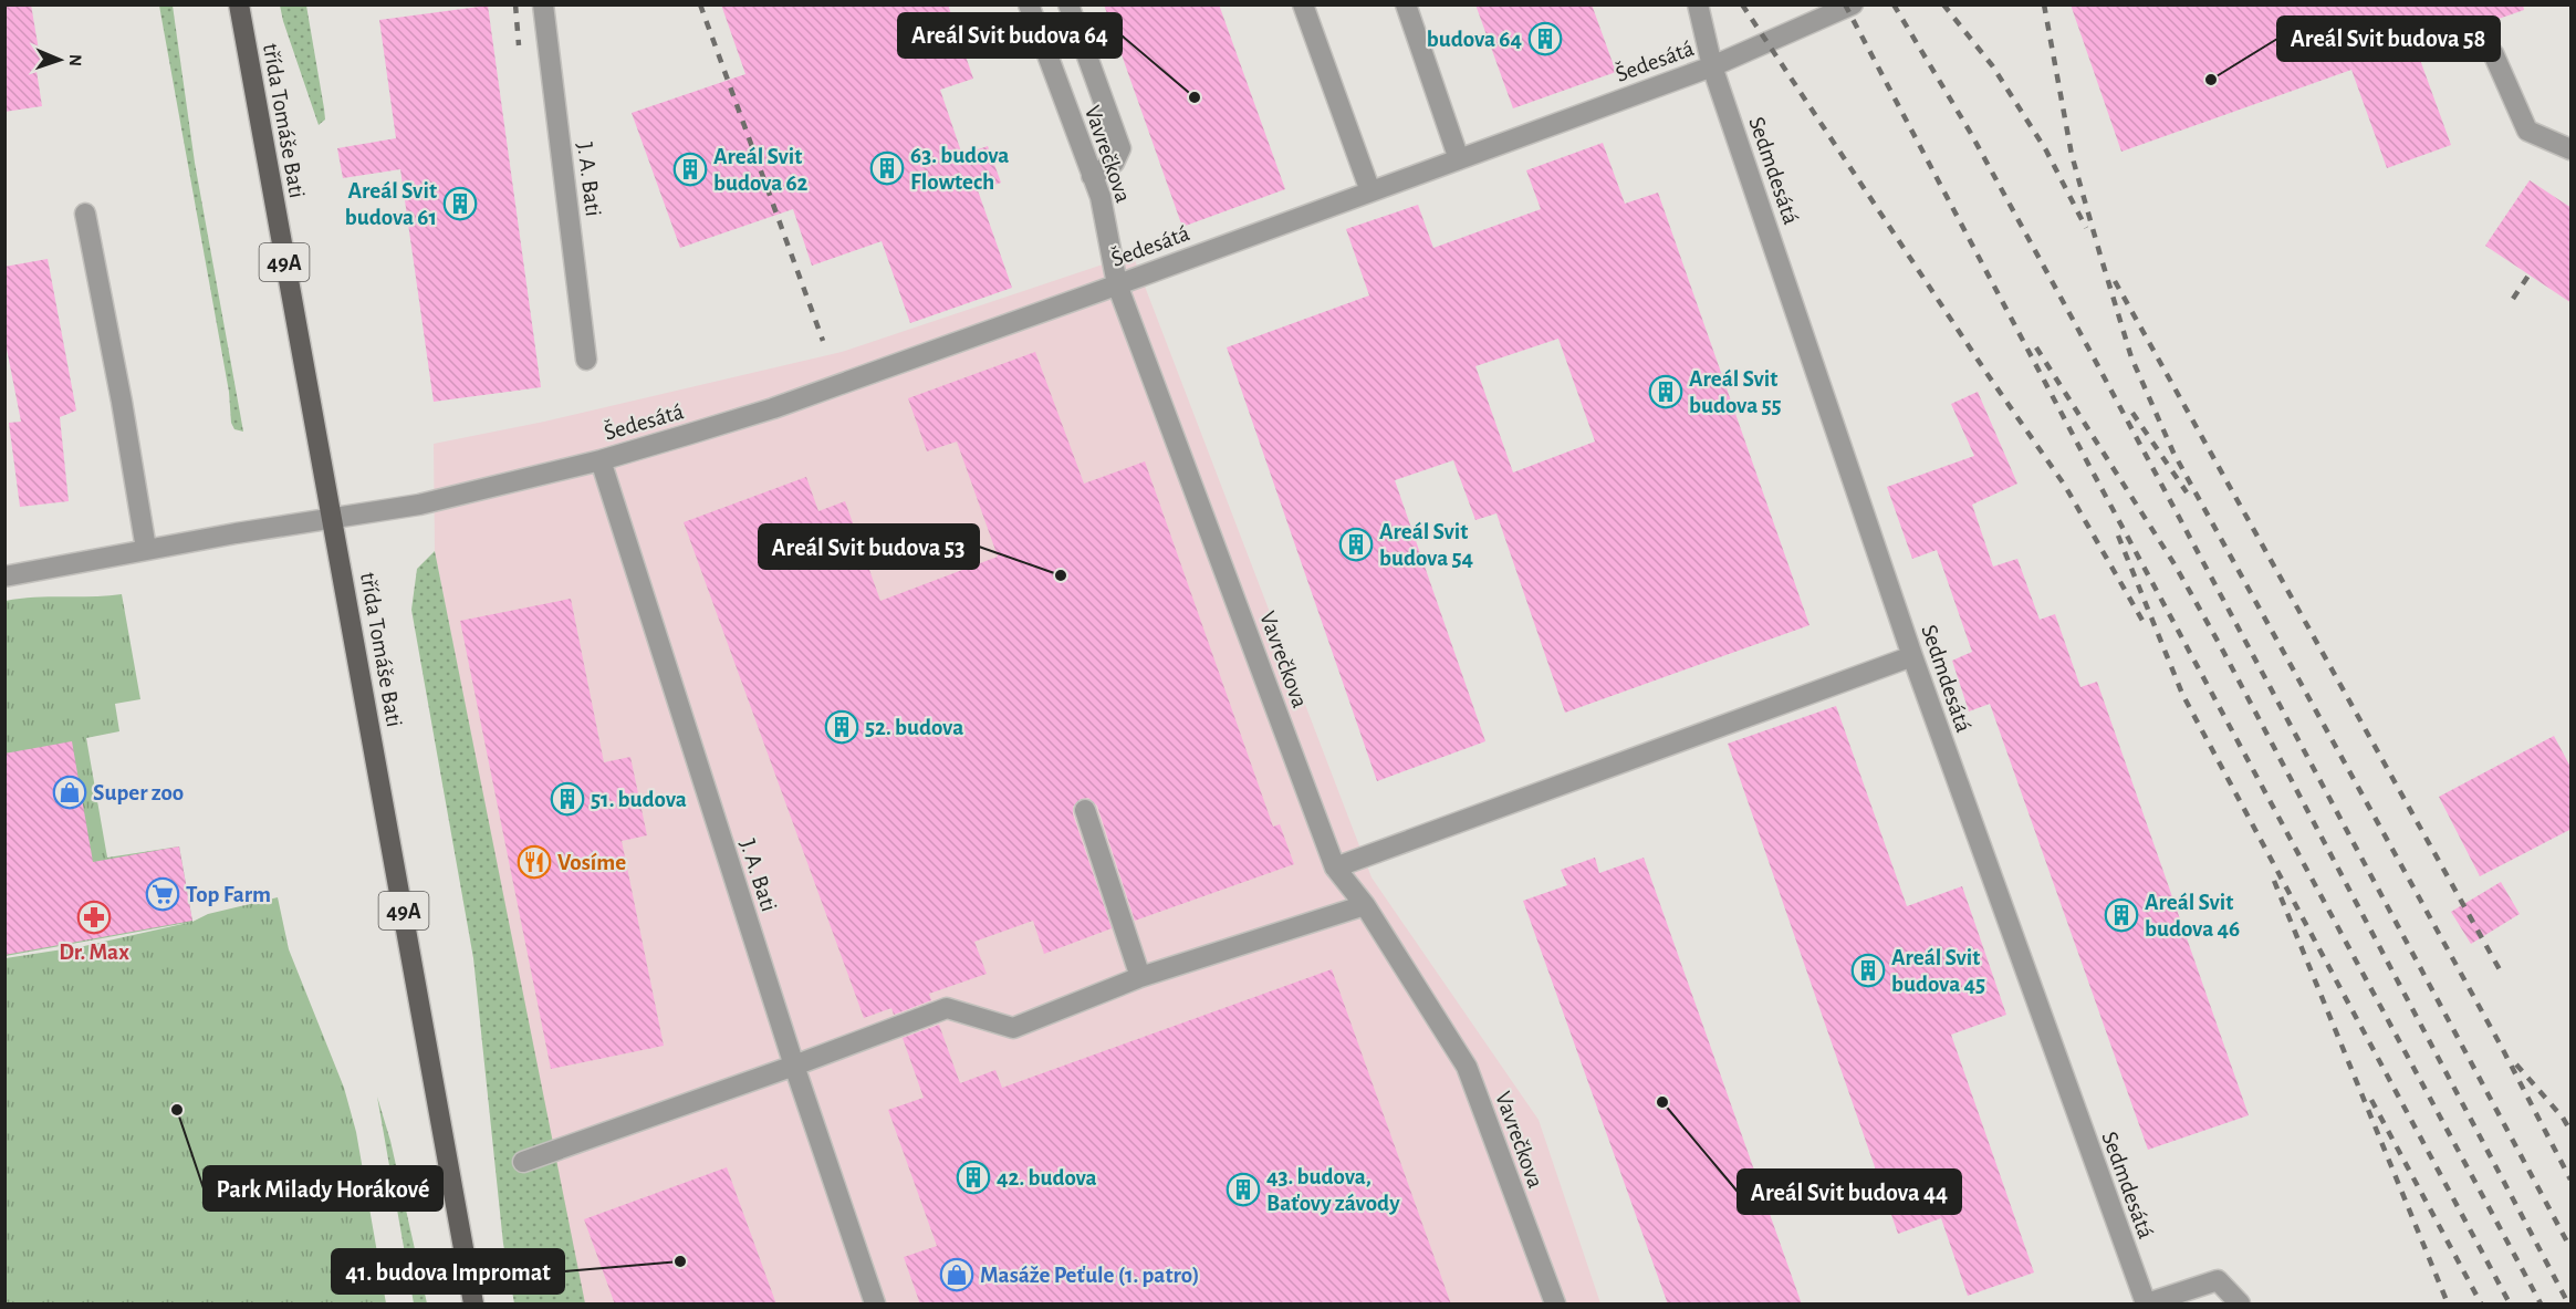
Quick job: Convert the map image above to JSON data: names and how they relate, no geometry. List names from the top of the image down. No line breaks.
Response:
{"streets":{"main road":["třída Tomáše Bati","49A"],"street":["Šedesátá","Vavrečkova","Sedmdesátá","J. A. Bati"]},"crossings":[["Šedesátá","třída Tomáše Bati"],["Šedesátá","Vavrečkova"],["Šedesátá","Sedmdesátá"],["Šedesátá","J. A. Bati"]],"places":{"building":["budova 64","63. budova Flowtech","Areál Svit budova 62","Areál Svit budova 61","Areál Svit budova 55","Areál Svit budova 54","52. budova","51. budova","Areál Svit budova 46","Areál Svit budova 45","42. budova","43. budova, Baťovy závody"],"other":["Areál Svit budova 58","Areál Svit budova 64","Areál Svit budova 53","Areál Svit budova 44","Park Milady Horákové","41. budova Impromat"],"shop":["Super zoo","Masáže Peťule (1. patro)"],"restaurant":["Vosíme"],"supermarket":["Top Farm"],"pharmacy":["Dr. Max"]},"north":"right"}
